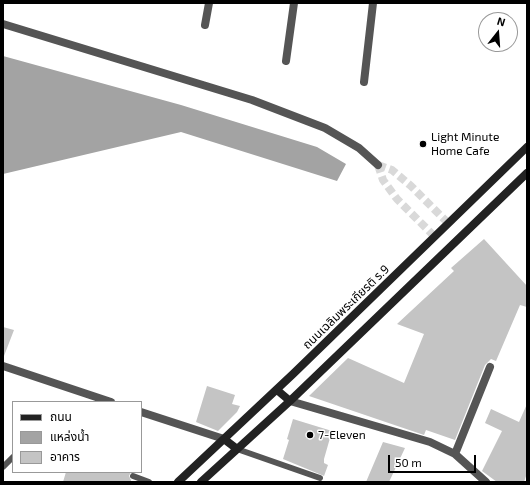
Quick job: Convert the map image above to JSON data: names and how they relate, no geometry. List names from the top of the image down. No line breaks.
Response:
{"streets":{"main road":["ถนนเฉลิมพระเกียรติ ร.9"]},"places":["Light Minute Home Cafe","7-Eleven"],"legend":["ถนน","แหล่งน้ำ","อาคาร"],"scale_bar":"50 m","north":"top"}
